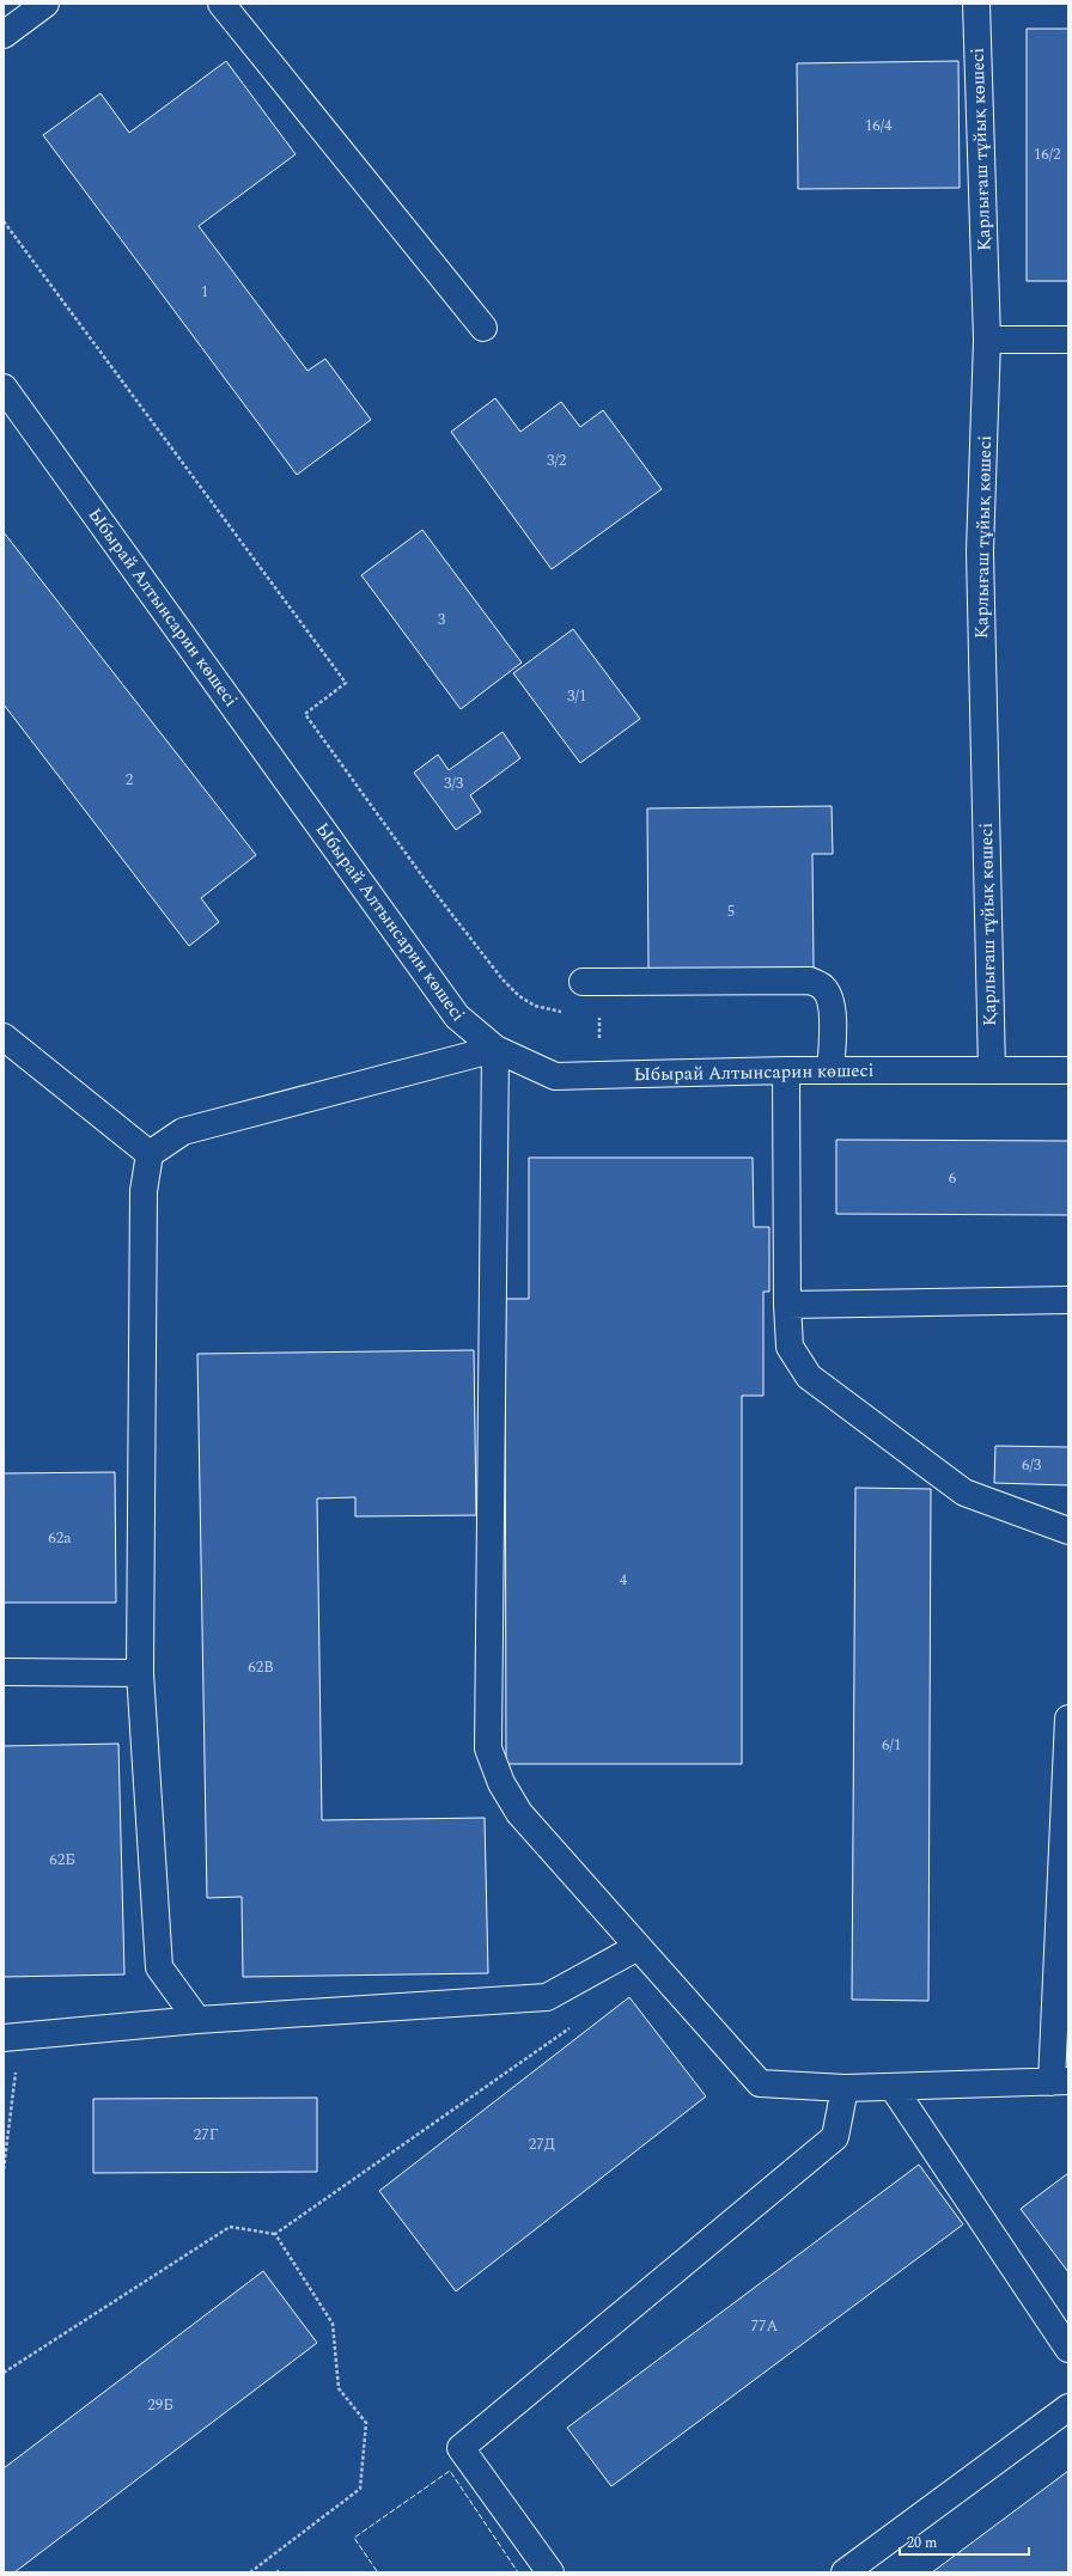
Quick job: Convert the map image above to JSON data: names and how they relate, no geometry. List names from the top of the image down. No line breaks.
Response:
{"streets":{"street":["Қарлығаш тұйық көшесі","Ыбырай Алтынсарин көшесі"]},"crossings":[["Қарлығаш тұйық көшесі","Ыбырай Алтынсарин көшесі"]],"house_numbers":["16/4","16/2","1","3/2","3","3/1","2","3/3","5","6","6/3","62а","4","62В","6/1","62Б","27Г","27Д","77А","29Б"],"scale_bar":"20 m"}
